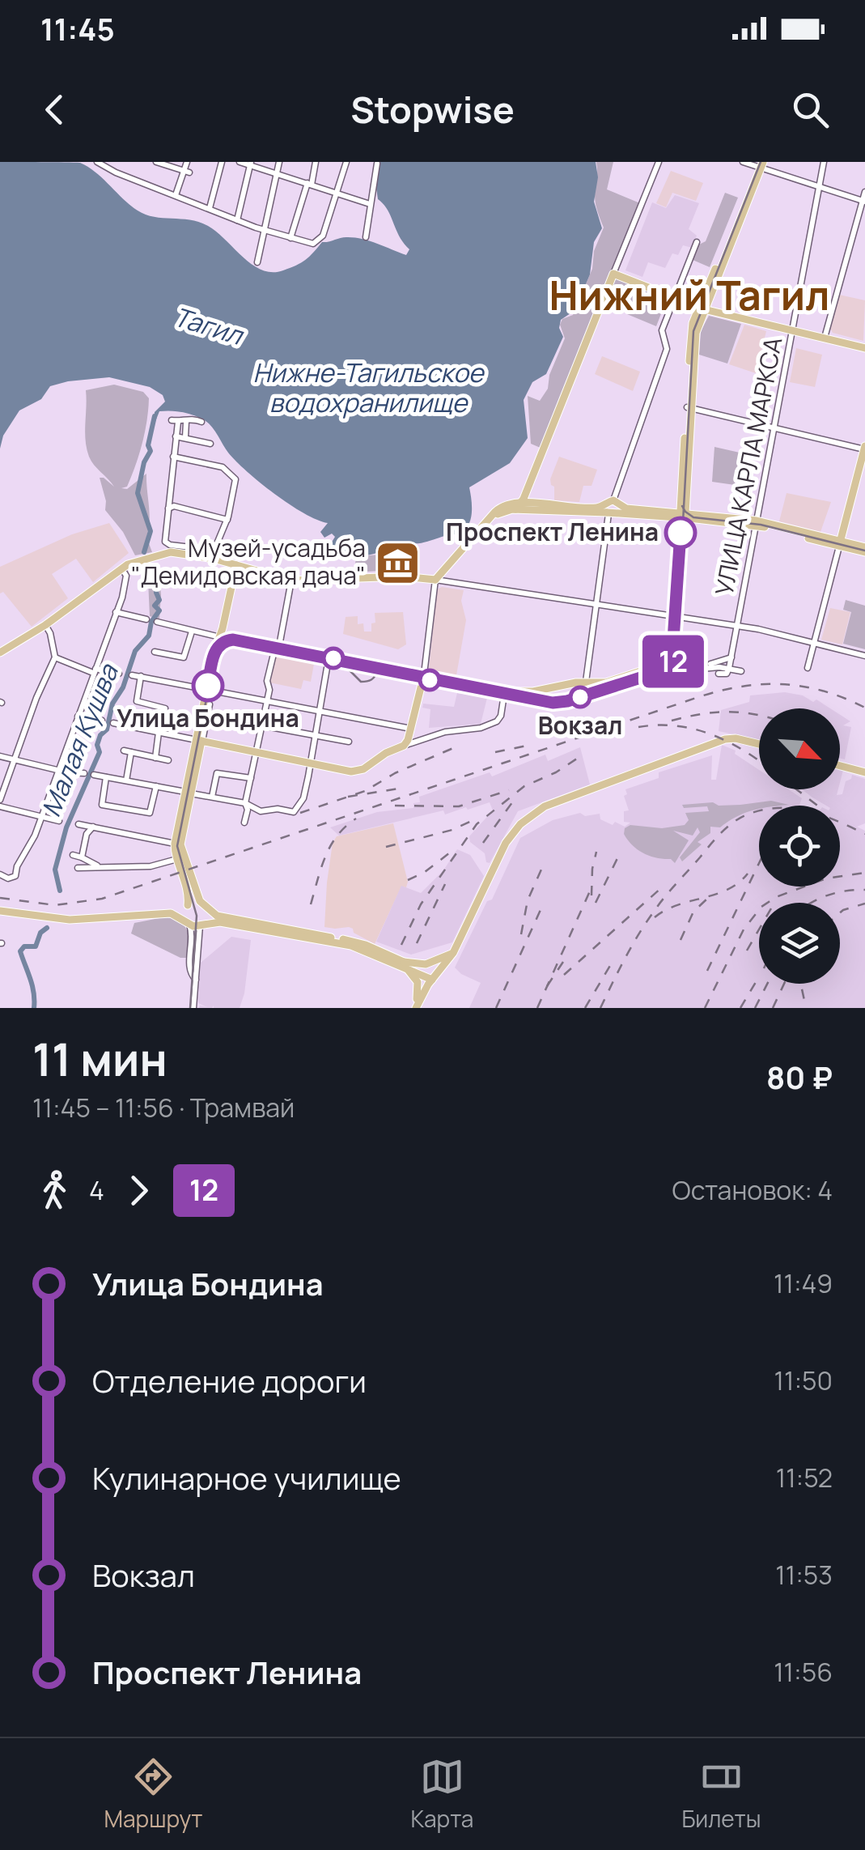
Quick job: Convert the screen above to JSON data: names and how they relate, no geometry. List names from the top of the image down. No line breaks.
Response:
{"streets":{"street":["УЛИЦА КАРЛА МАРКСА"]},"districts":["Нижний Тагил"],"water":["Тагил","Нижне-Тагильское водохранилище","Малая Кушва"],"places":{"other":["Проспект Ленина","Улица Бондина","Вокзал"],"museum":["Музей-усадьба \"Демидовская дача\""]},"lines":["tram line 12"],"north":"bottom right","page":{"status":"11:45","header":"Stopwise","on_map":"12","heading":["11 мин","11:45 – 11:56 · Трамвай","80 ₽"],"legs":["4","12","Остановок: 4"],"list":[{"name":"Улица Бондина","value":"11:49"},{"name":"Отделение дороги","value":"11:50"},{"name":"Кулинарное училище","value":"11:52"},{"name":"Вокзал","value":"11:53"},{"name":"Проспект Ленина","value":"11:56"}],"tabs":["Маршрут","Карта","Билеты"]}}
